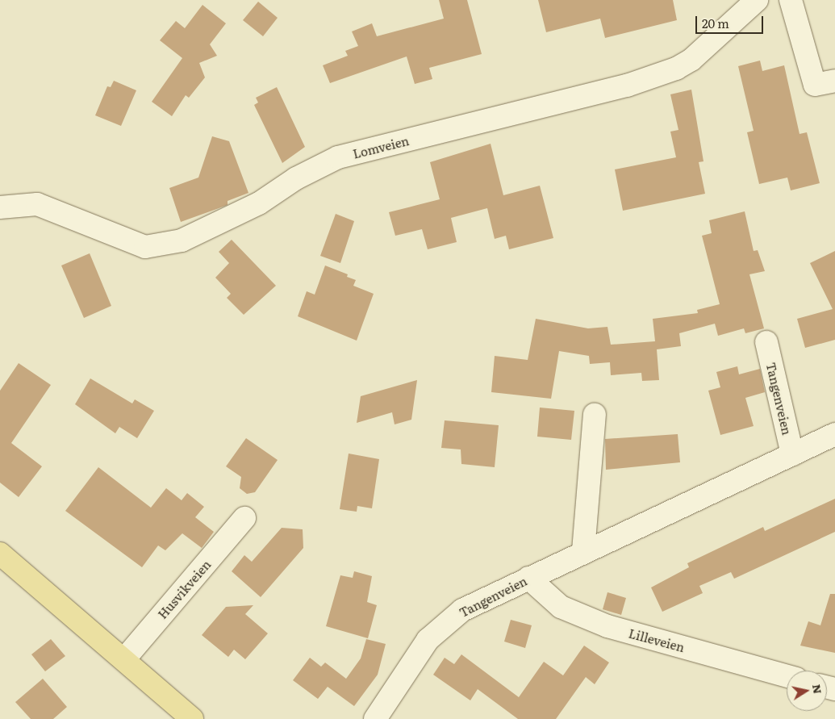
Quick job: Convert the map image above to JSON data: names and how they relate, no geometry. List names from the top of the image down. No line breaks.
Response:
{"streets":{"street":["Lomveien","Tangenveien","Husvikveien","Lilleveien"]},"crossings":[["Tangenveien","Lilleveien"]],"scale_bar":"20 m","north":"right"}
